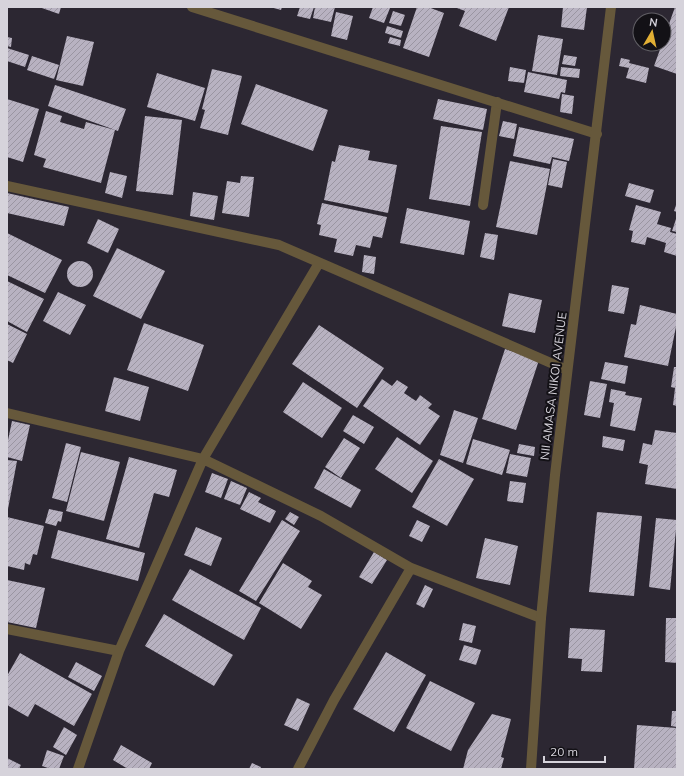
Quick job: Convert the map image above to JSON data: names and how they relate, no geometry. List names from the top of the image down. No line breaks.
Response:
{"streets":{"street":["NII AMASA NIKOI AVENUE"]},"scale_bar":"20 m","north":"top"}
